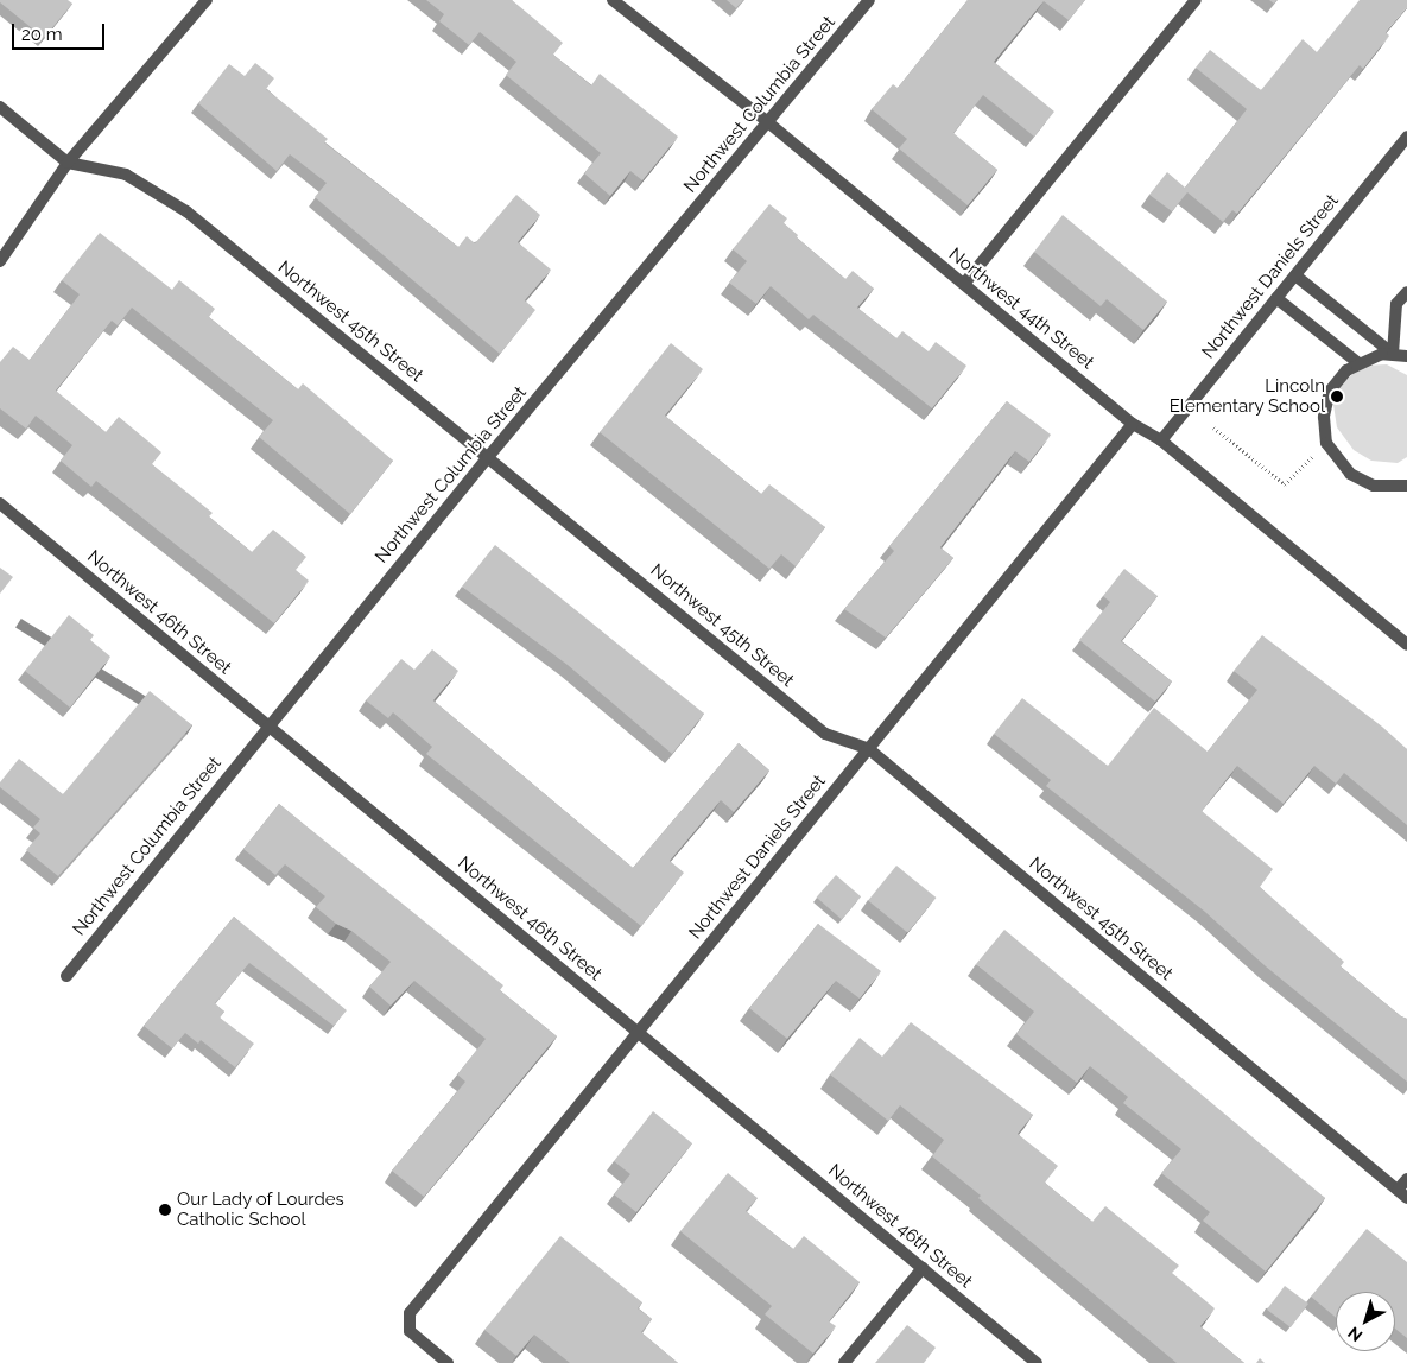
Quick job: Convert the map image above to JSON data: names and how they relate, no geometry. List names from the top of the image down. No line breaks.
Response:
{"streets":{"street":["Northwest Columbia Street","Northwest Daniels Street","Northwest 44th Street","Northwest 45th Street","Northwest 46th Street"]},"crossings":[["Northwest Columbia Street","Northwest 44th Street"],["Northwest Columbia Street","Northwest 45th Street"],["Northwest Columbia Street","Northwest 46th Street"],["Northwest Daniels Street","Northwest 44th Street"],["Northwest Daniels Street","Northwest 45th Street"],["Northwest Daniels Street","Northwest 46th Street"]],"places":["Lincoln Elementary School","Our Lady of Lourdes Catholic School"],"scale_bar":"20 m","north":"bottom left"}
